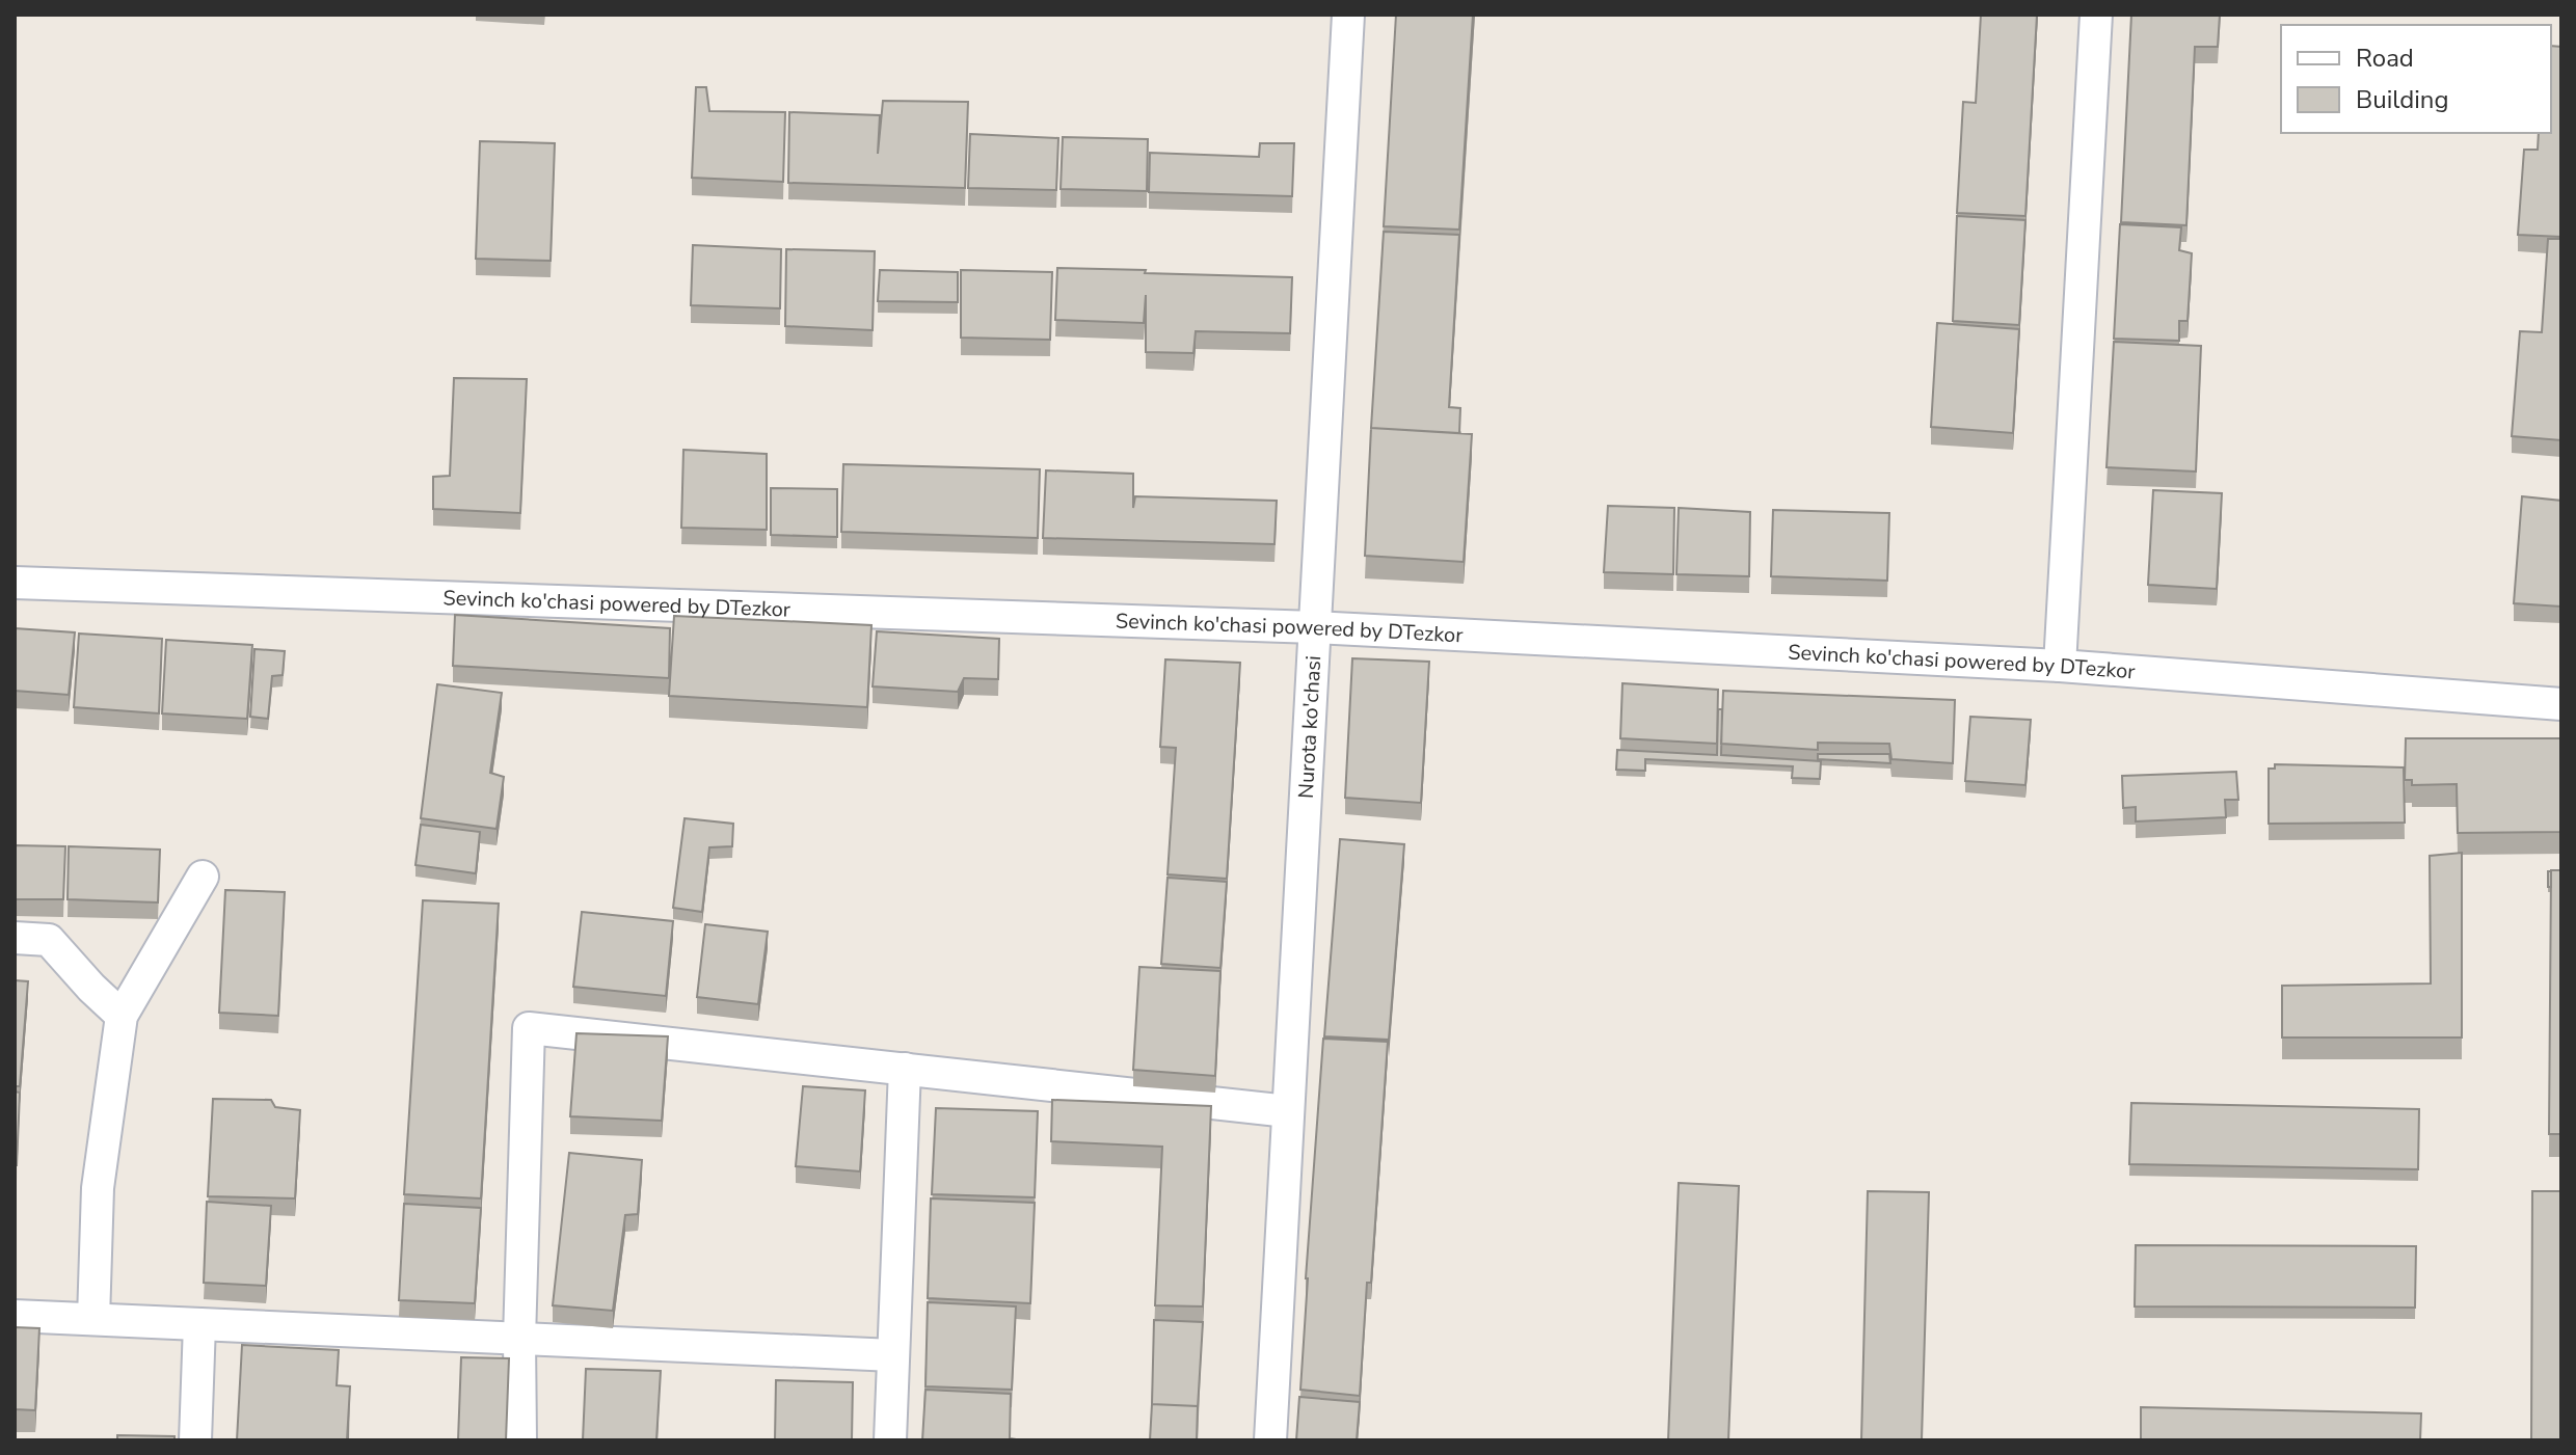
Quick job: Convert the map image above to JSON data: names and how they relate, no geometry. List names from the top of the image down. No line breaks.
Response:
{"streets":{"street":["Sevinch ko'chasi powered by DTezkor","Nurota ko'chasi"]},"crossings":[["Sevinch ko'chasi powered by DTezkor","Nurota ko'chasi"]],"legend":["Road","Building"]}
